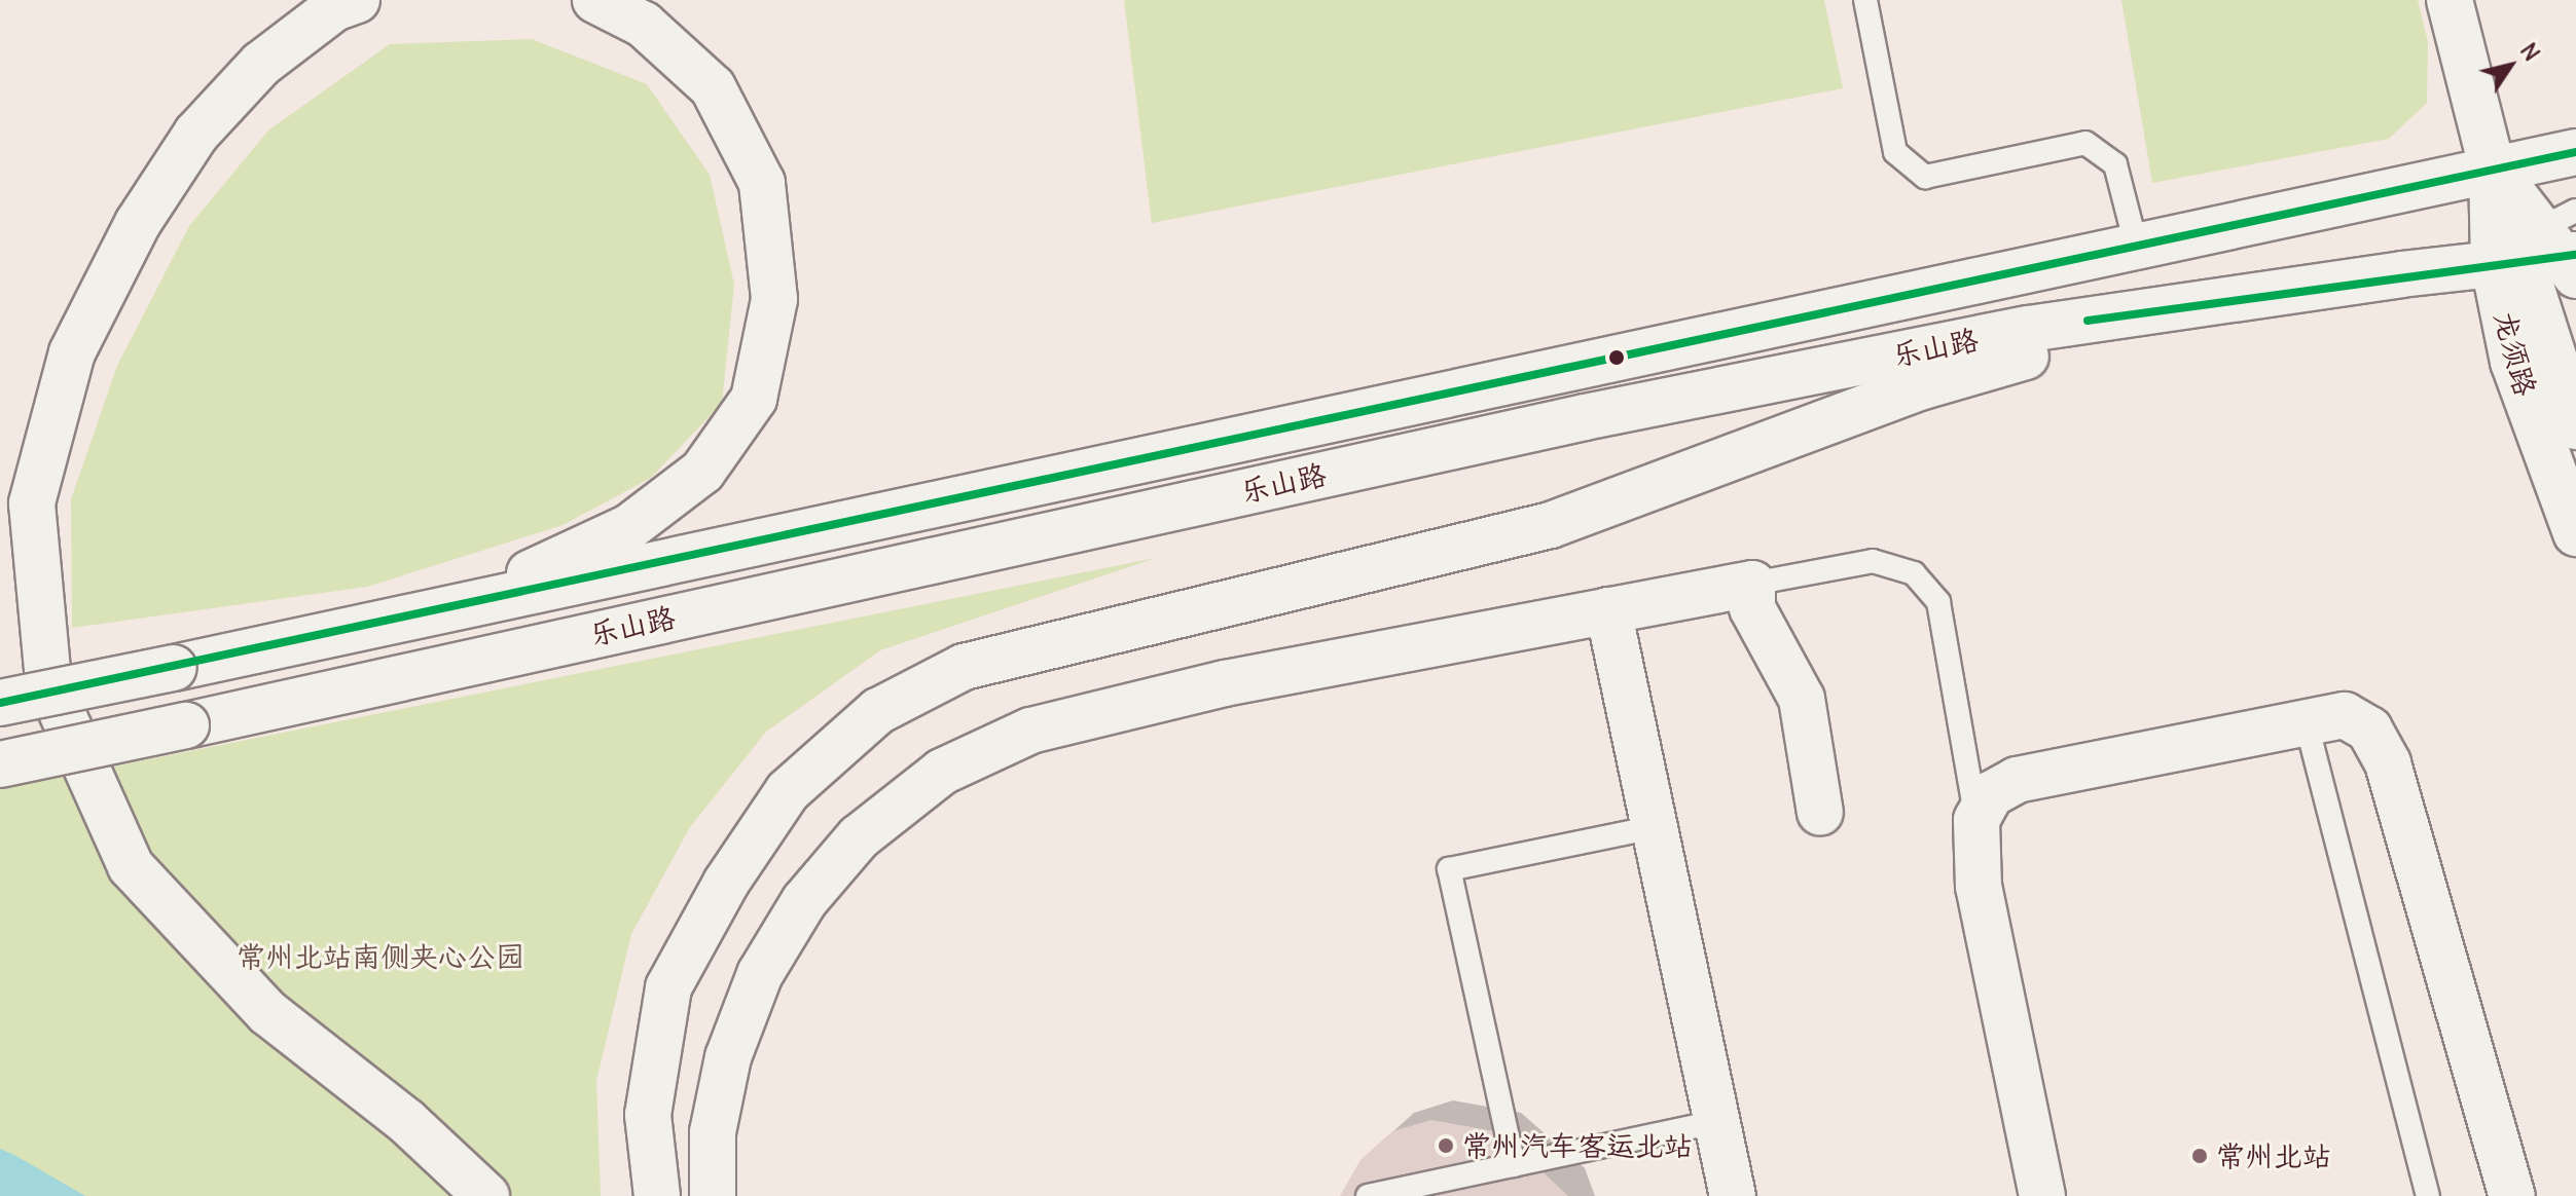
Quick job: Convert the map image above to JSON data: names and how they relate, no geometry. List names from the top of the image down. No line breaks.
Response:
{"streets":{"main road":["乐山路","龙须路"]},"crossings":[["乐山路","龙须路"]],"parks":["常州北站南侧夹心公园"],"places":["常州汽车客运北站","常州北站"],"north":"top right"}
